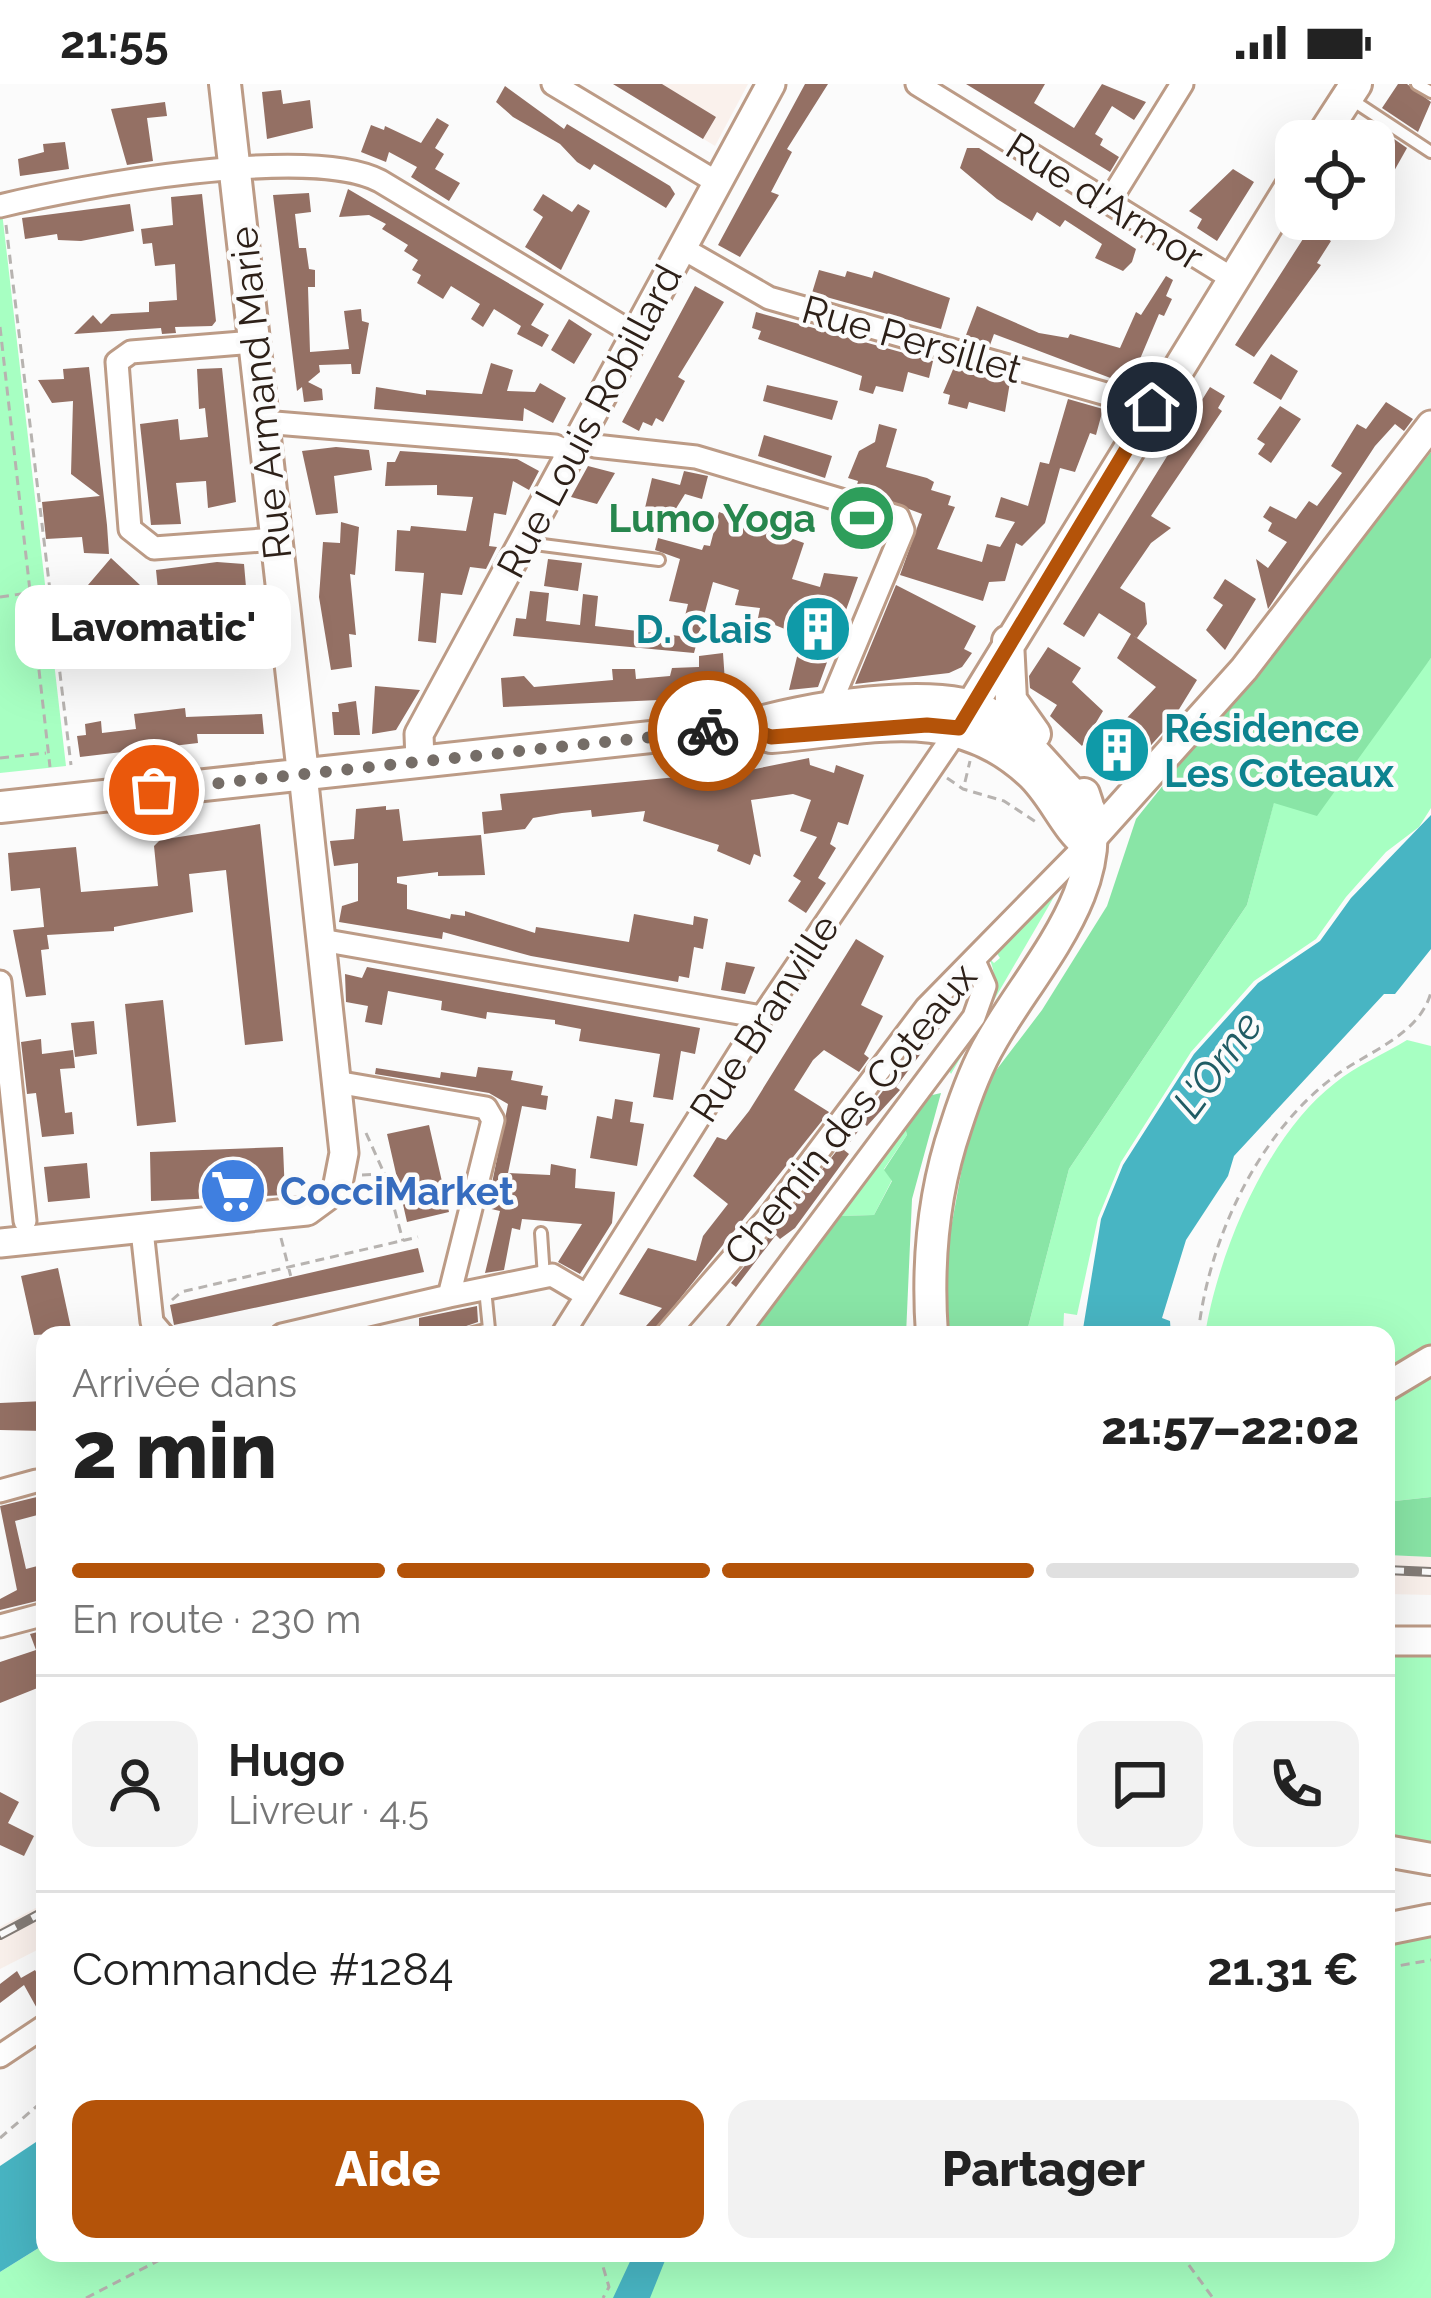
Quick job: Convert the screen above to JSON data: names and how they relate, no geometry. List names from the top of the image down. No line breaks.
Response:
{"streets":{"main road":["Rue Armand Marie"],"street":["Rue d'Armor","Rue Persillet","Rue Louis Robillard","Rue Branville","Chemin des Coteaux"]},"crossings":[["Rue Persillet","Rue Louis Robillard"]],"water":["L'Orne"],"places":{"sports":["Lumo Yoga"],"building":["D. Clais","Résidence Les Coteaux"],"other":["Lavomatic'"],"supermarket":["CocciMarket"]},"page":{"status":"21:55","bubble":"Lavomatic'","heading":["2 min","Arrivée dans","21:57–22:02"],"panel":["Hugo","Livreur · 4.5","Commande #1284","21.31 €"],"bar":"En route · 230 m","buttons":["Aide","Partager"]}}
